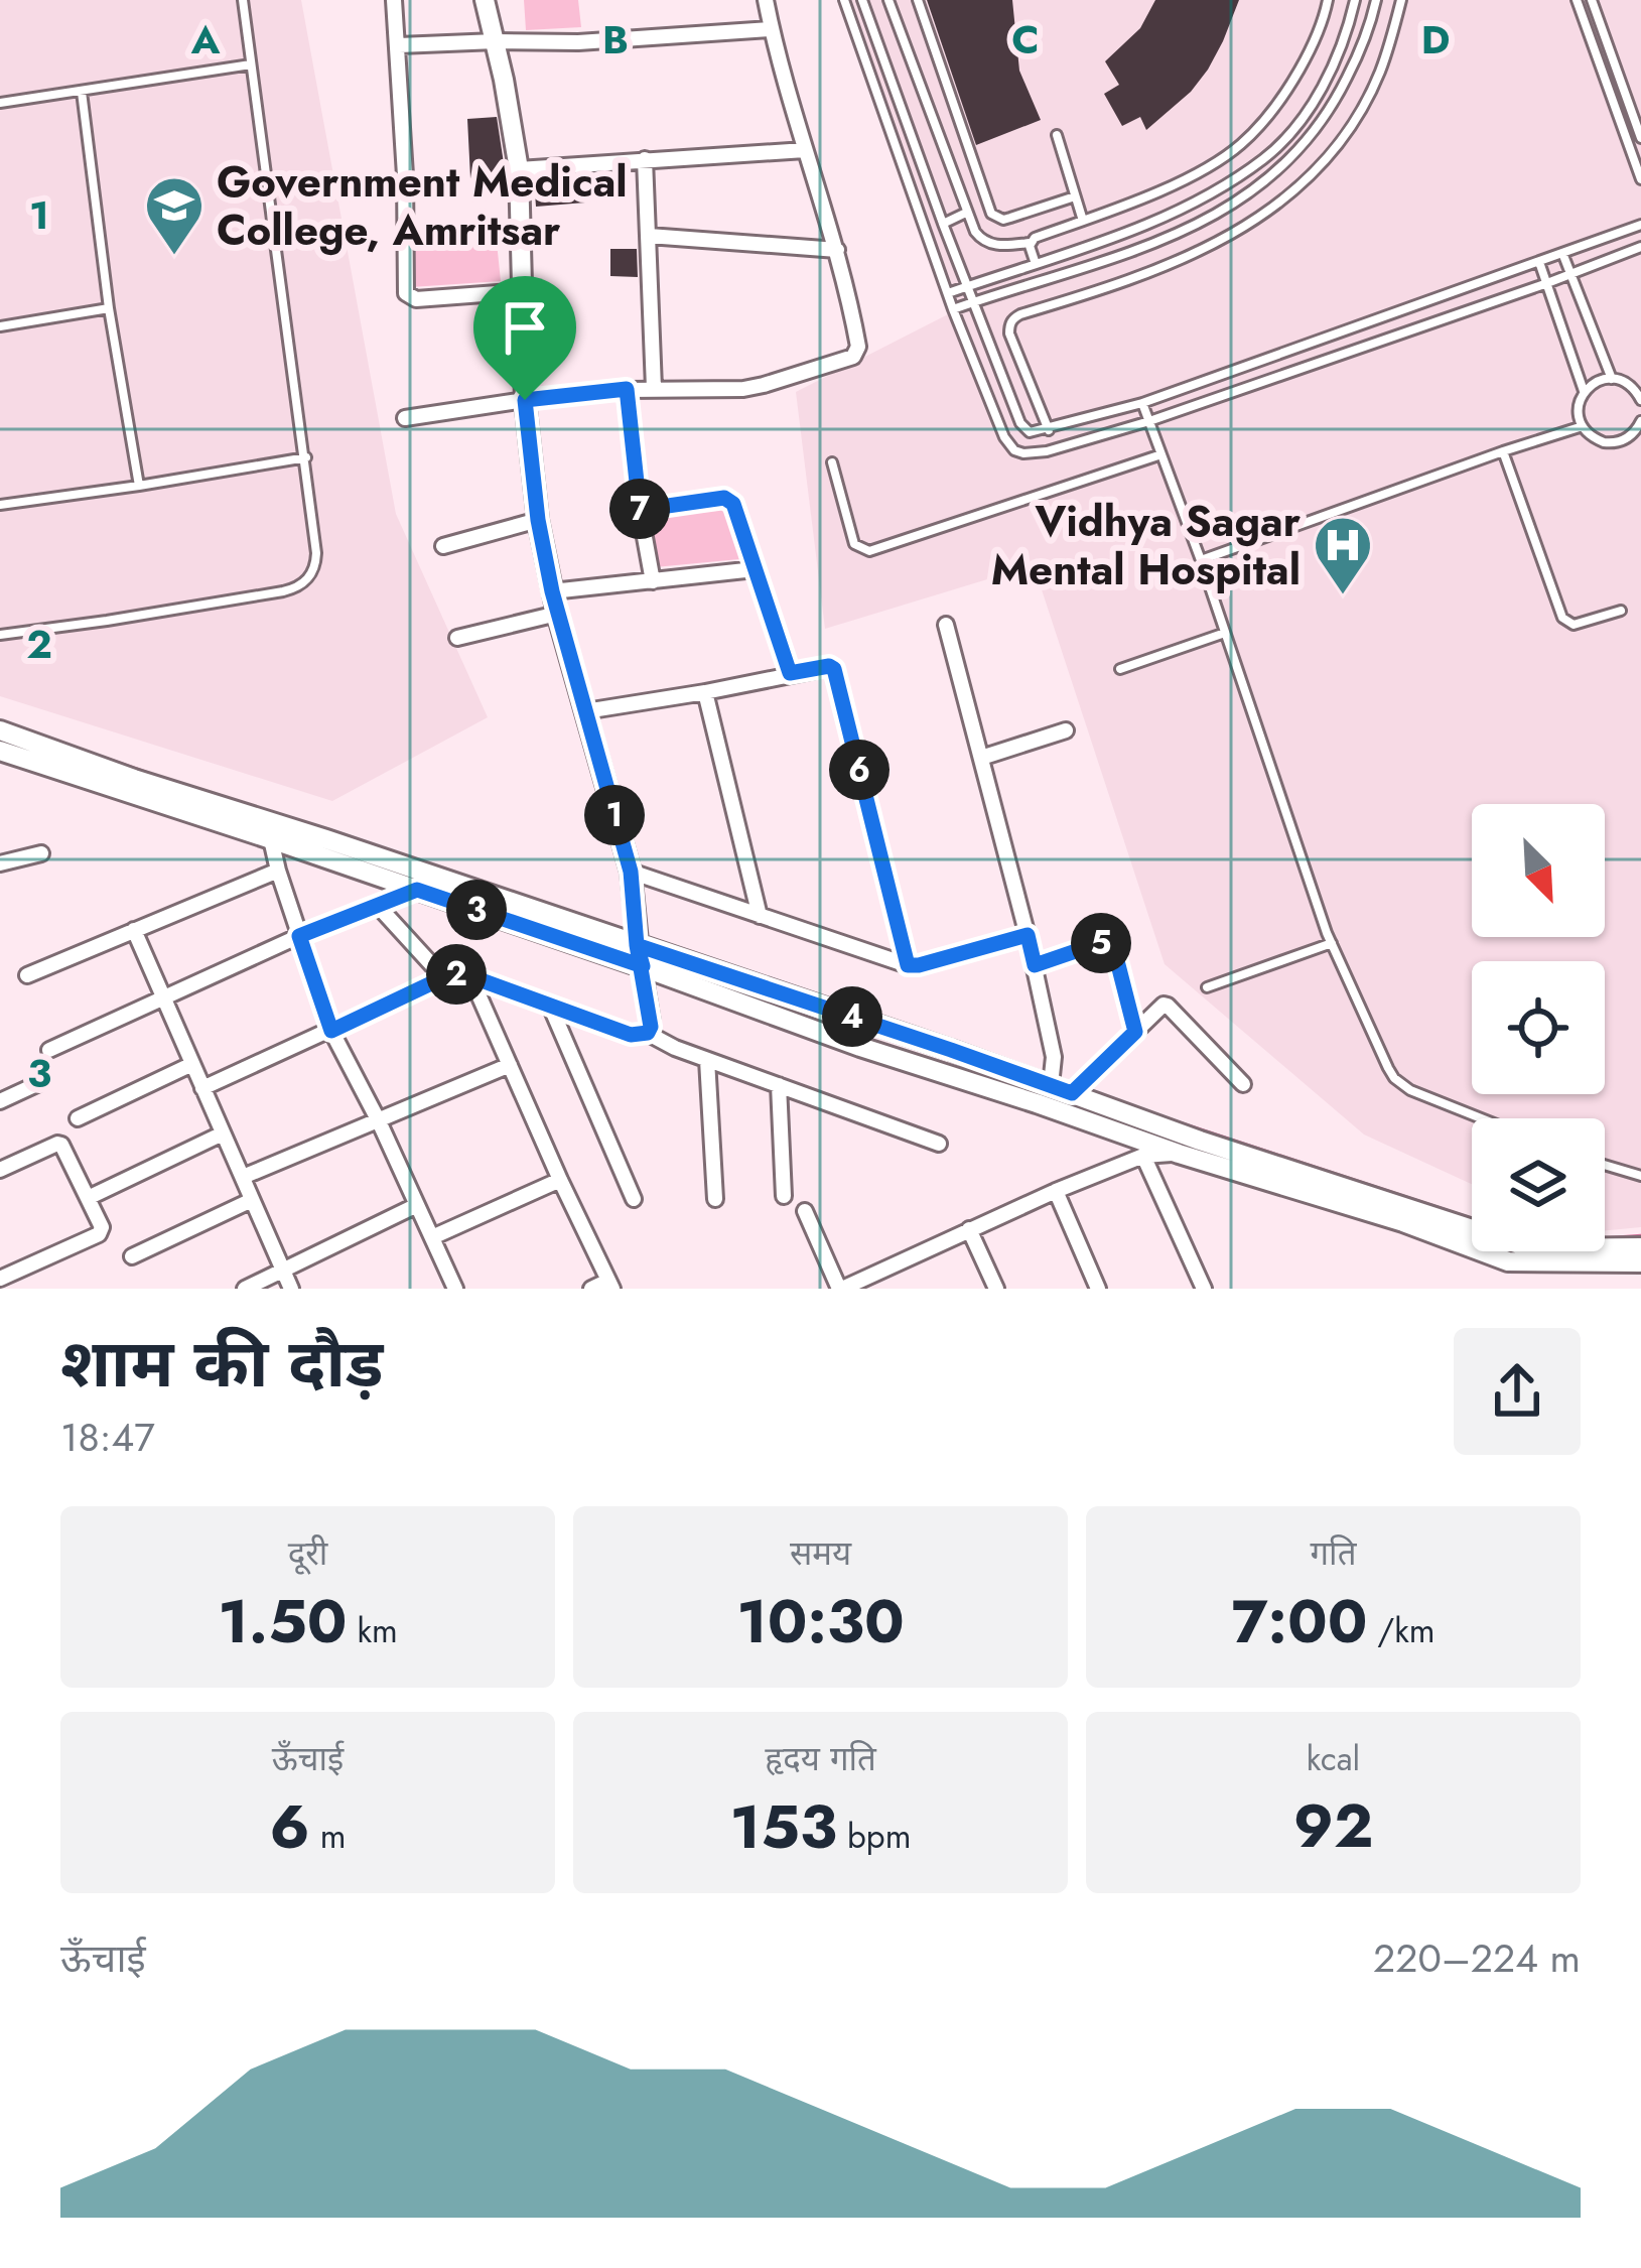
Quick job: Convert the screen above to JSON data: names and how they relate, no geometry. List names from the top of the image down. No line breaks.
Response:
{"places":{"school or university":["Government Medical College, Amritsar"],"hospital":["Vidhya Sagar Mental Hospital"]},"north":"bottom right","page":{"pins":["7","6","1","3","5","2","4"],"heading":["शाम की दौड़","18:47"],"stats":[["दूरी","1.50 km"],["समय","10:30"],["गति","7:00 /km"],["ऊँचाई","6 m"],["हृदय गति","153 bpm"],["kcal","92"]],"chart":["ऊँचाई","220–224 m"]},"grid":{"columns":["A","B","C","D"],"rows":["1","2","3"]}}
